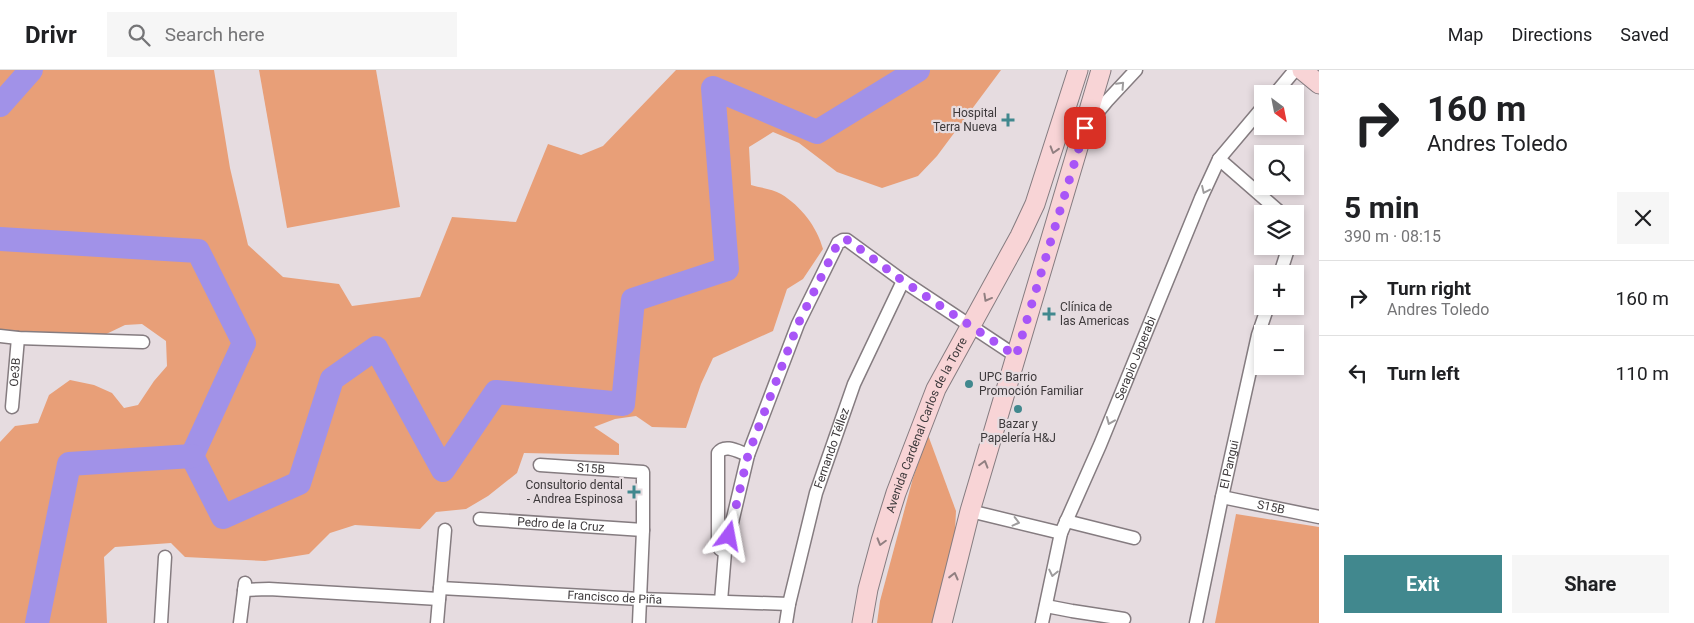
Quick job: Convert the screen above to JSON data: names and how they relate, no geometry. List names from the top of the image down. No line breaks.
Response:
{"streets":{"street":["Serapio Japerabi","Oe3B","Avenida Cardenal Carlos de la Torre","Fernando Téllez","El Pangui","S15B","Pedro de la Cruz","Francisco de Piña"]},"crossings":[["Fernando Téllez","Francisco de Piña"],["El Pangui","S15B"],["S15B","Pedro de la Cruz"]],"places":{"health":["Hospital Terra Nueva","Clínica de las Americas","Consultorio dental - Andrea Espinosa"],"other":["UPC Barrio Promoción Familiar","Bazar y Papelería H&J"]},"north":"bottom right","page":{"header":"Drivr","search":"Search here","nav":["Map","Directions","Saved"],"turn":["160 m","Andres Toledo"],"map_buttons":["+","−"],"heading":["5 min","390 m · 08:15"],"list":[{"name":"Turn right","note":"Andres Toledo","value":"160 m"},{"name":"Turn left","value":"110 m"}],"buttons":["Exit","Share"]}}
